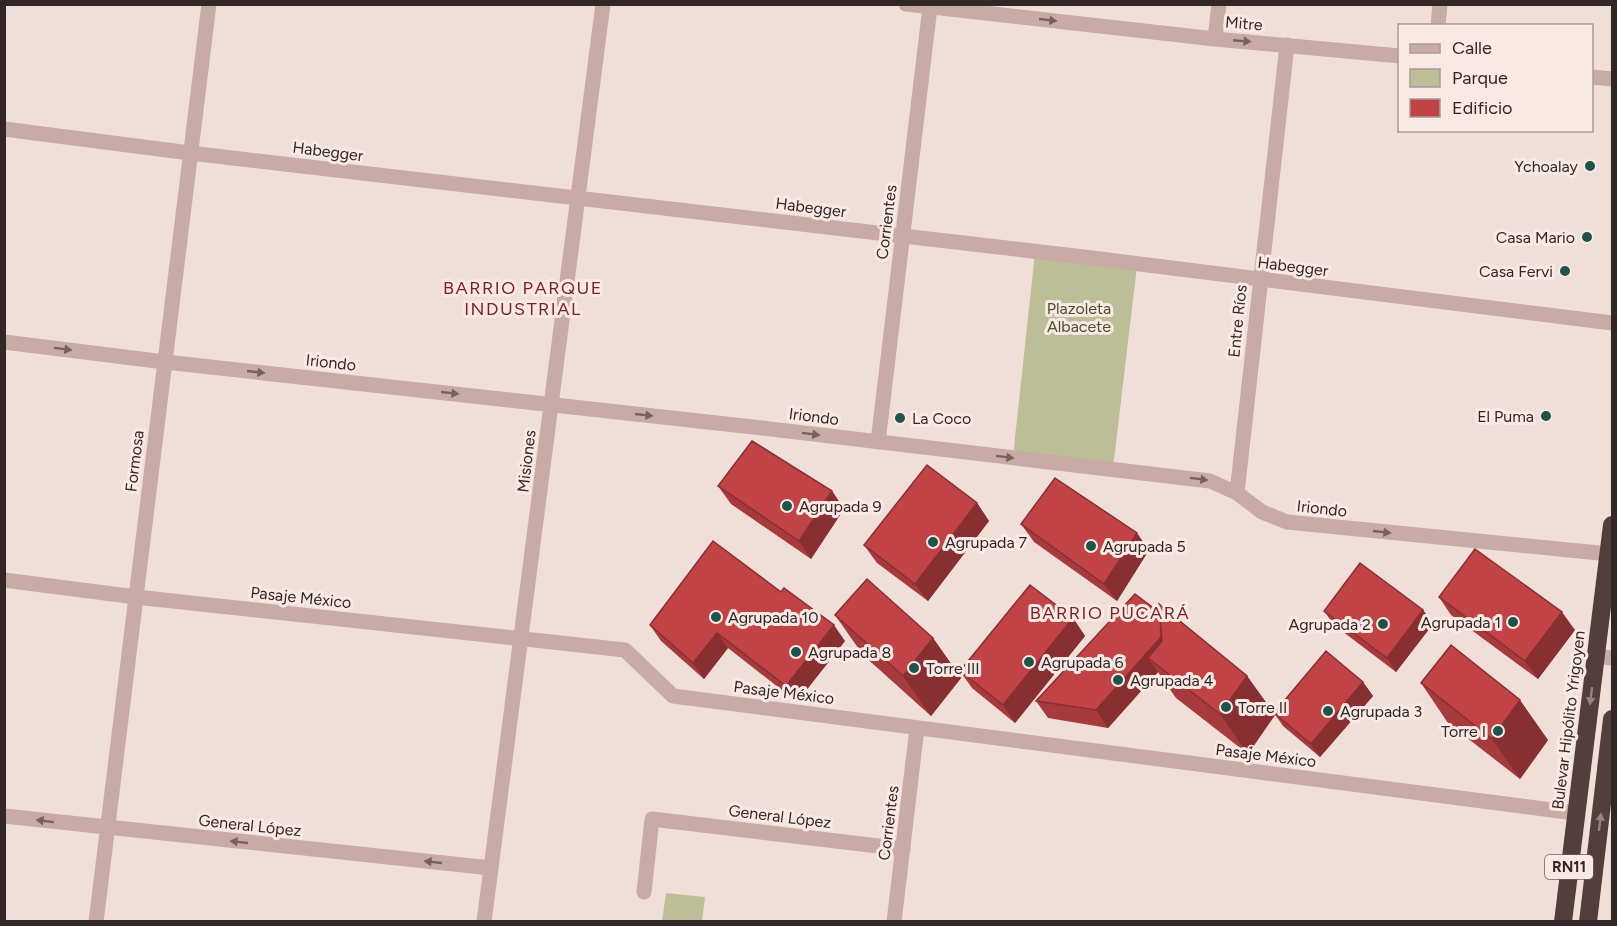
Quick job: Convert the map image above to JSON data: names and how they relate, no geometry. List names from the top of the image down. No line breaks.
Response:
{"streets":{"highway":["Bulevar Hipólito Yrigoyen","RN11"],"street":["Mitre","Habegger","Corrientes","Entre Ríos","Iriondo","Formosa","Misiones","Pasaje México","General López"]},"crossings":[["Mitre","Corrientes"],["Mitre","Entre Ríos"],["Habegger","Corrientes"],["Habegger","Entre Ríos"],["Habegger","Formosa"],["Habegger","Misiones"],["Corrientes","Iriondo"],["Corrientes","Pasaje México"],["Corrientes","General López"],["Entre Ríos","Iriondo"],["Iriondo","Formosa"],["Iriondo","Misiones"],["Iriondo","Bulevar Hipólito Yrigoyen"],["Formosa","Pasaje México"],["Formosa","General López"],["Misiones","Pasaje México"],["Misiones","General López"],["Pasaje México","Bulevar Hipólito Yrigoyen"]],"one_way":["Mitre","Iriondo","General López"],"districts":["BARRIO PARQUE INDUSTRIAL","BARRIO PUCARÁ"],"parks":["Plazoleta Albacete"],"places":["Ychoalay","Casa Mario","Casa Fervi","El Puma","La Coco","Agrupada 9","Agrupada 7","Agrupada 5","Agrupada 10","Agrupada 1","Agrupada 2","Agrupada 8","Agrupada 6","Torre III","Agrupada 4","Torre II","Agrupada 3","Torre I"],"legend":["Calle","Parque","Edificio"]}
